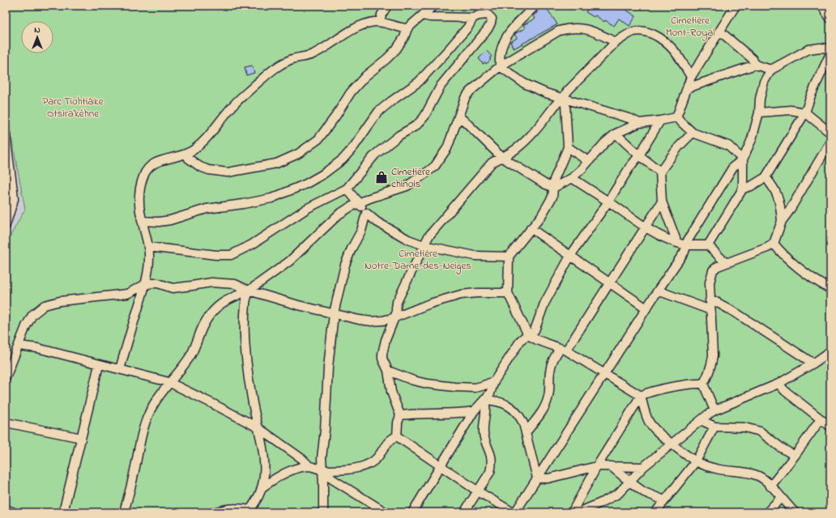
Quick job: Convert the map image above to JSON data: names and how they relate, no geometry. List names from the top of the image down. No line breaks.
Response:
{"parks":["Cimetière Mont-Royal","Parc Tiohtià:ke Otsira'kéhne","Cimetière Notre-Dame-des-Neiges"],"places":{"shop":["Cimetière chinois"]},"north":"top"}
